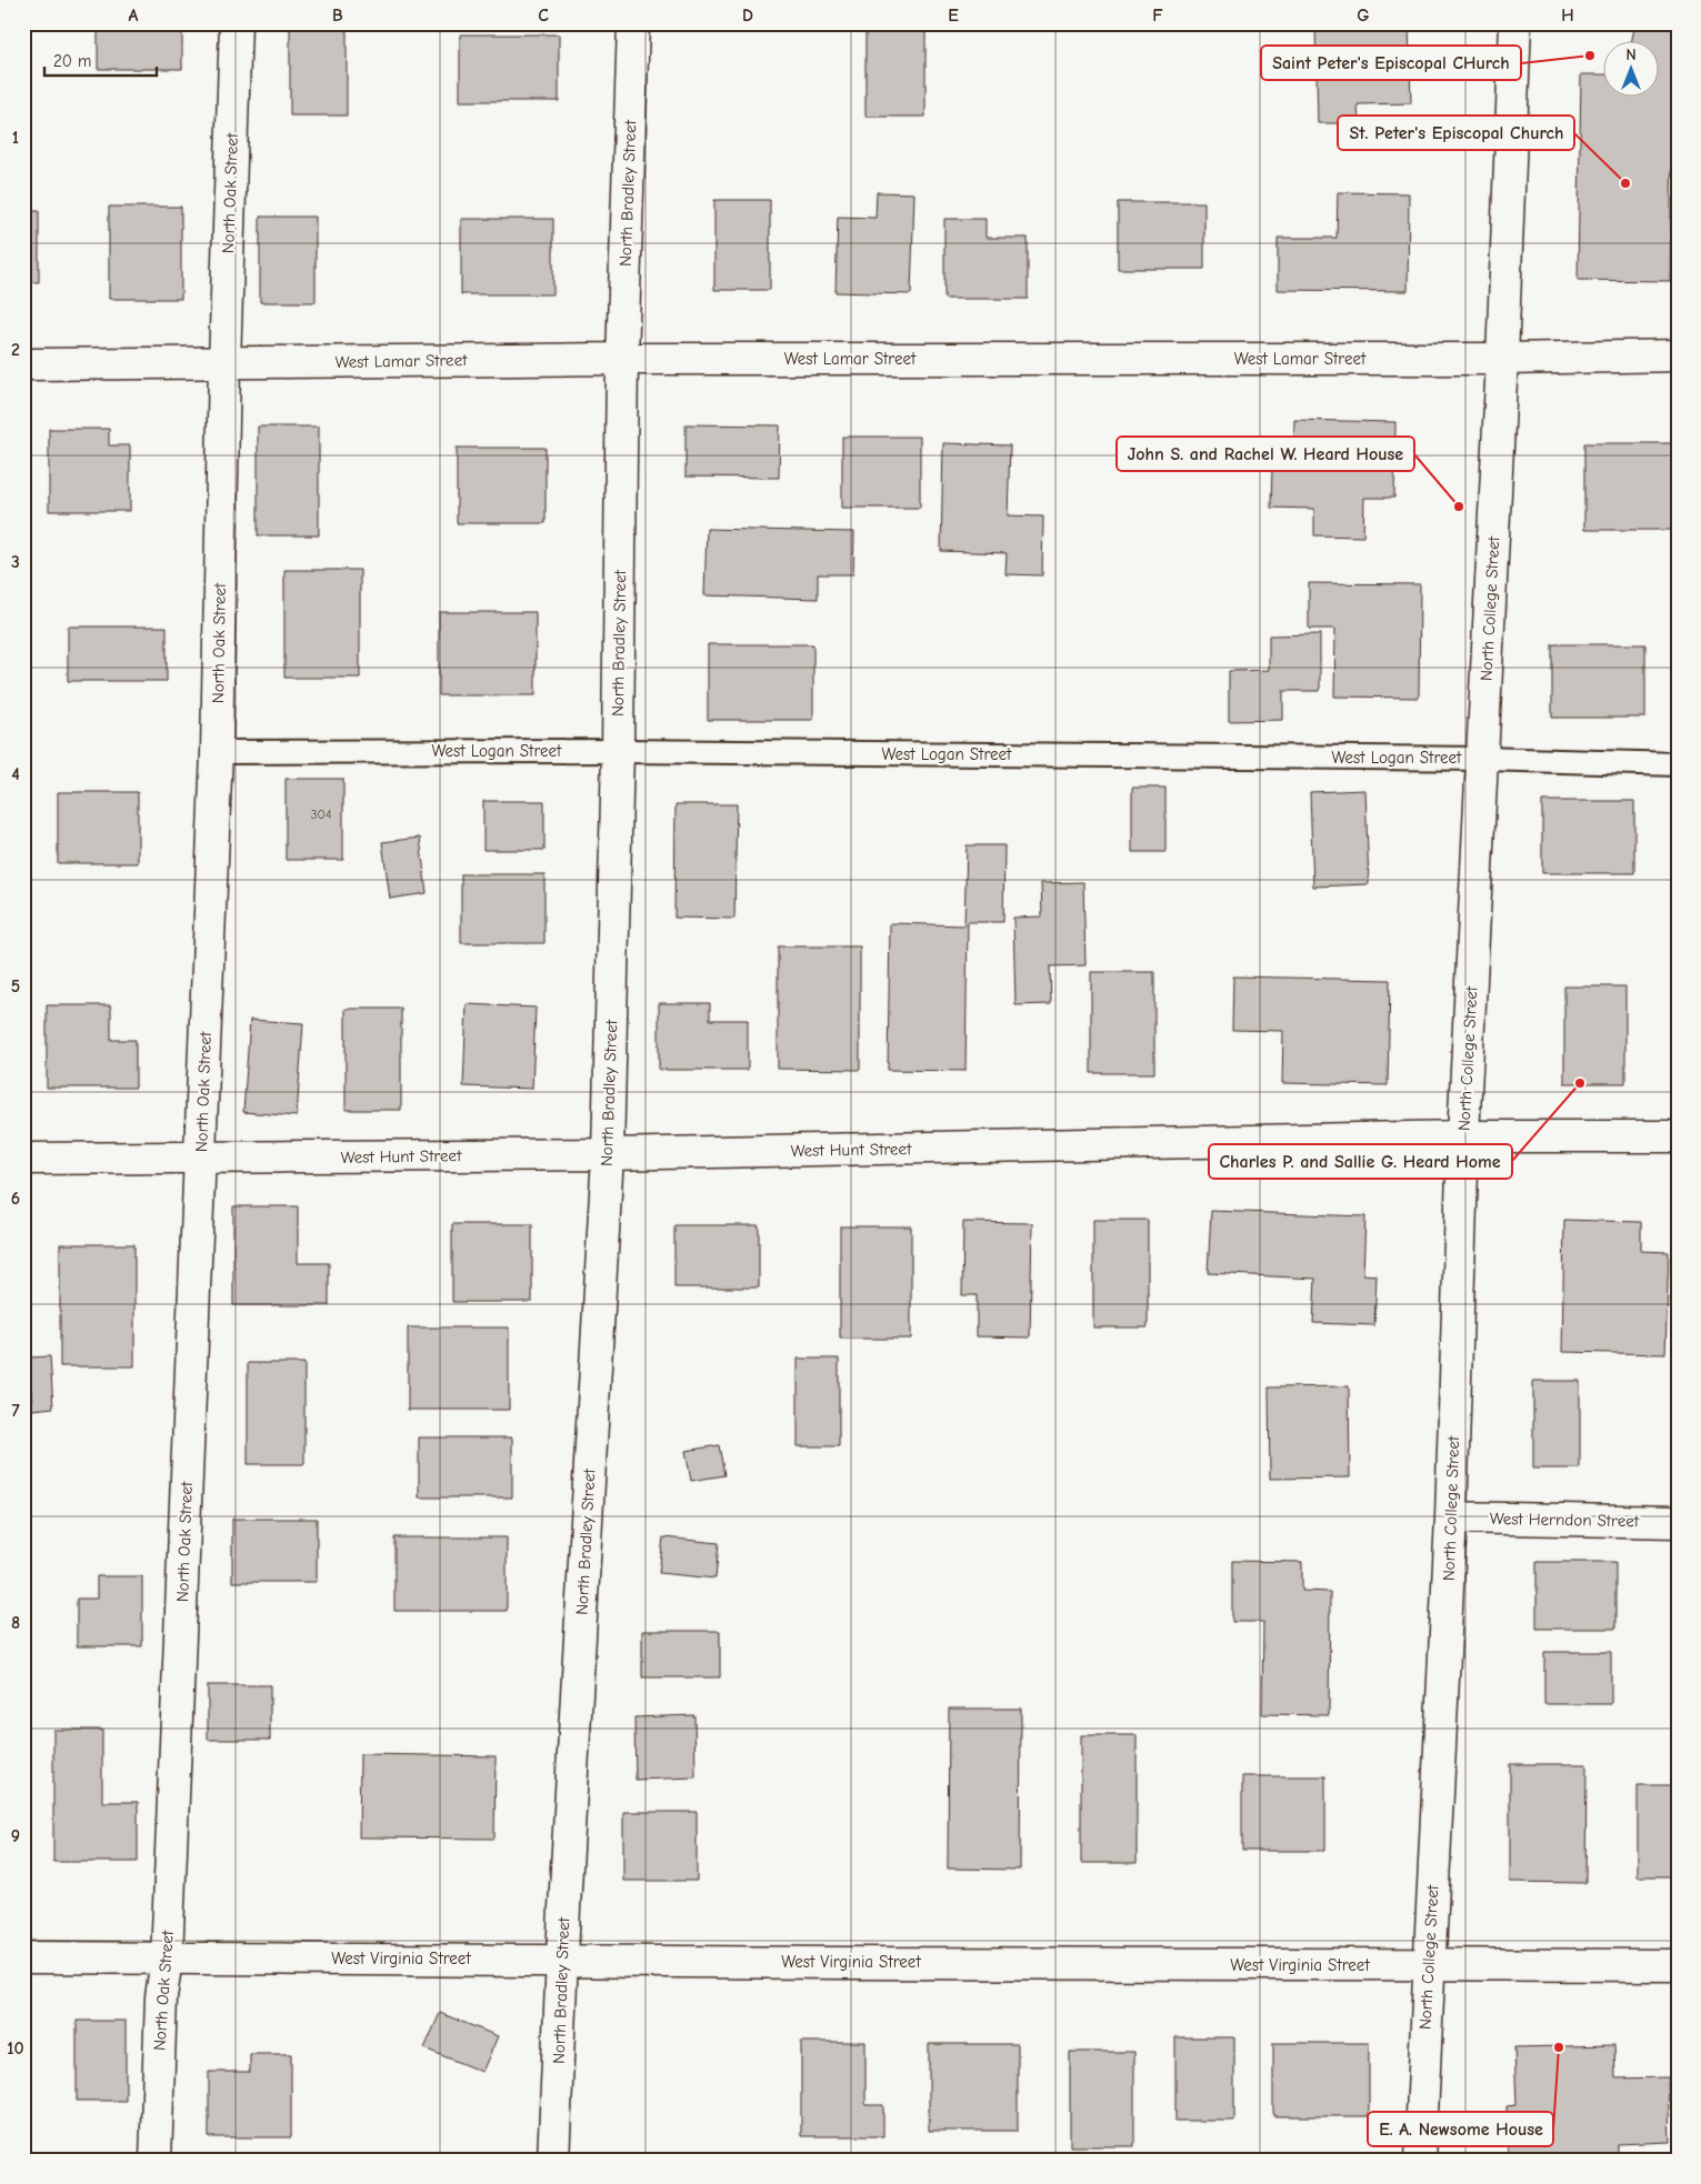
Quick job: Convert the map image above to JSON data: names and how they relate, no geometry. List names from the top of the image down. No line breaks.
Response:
{"streets":{"street":["North Oak Street","North Bradley Street","West Lamar Street","North College Street","West Hunt Street","West Herndon Street","West Virginia Street"],"lane":["West Logan Street"]},"crossings":[["North Oak Street","West Lamar Street"],["North Oak Street","West Logan Street"],["North Oak Street","West Hunt Street"],["North Oak Street","West Virginia Street"],["North Bradley Street","West Lamar Street"],["North Bradley Street","West Logan Street"],["North Bradley Street","West Hunt Street"],["North Bradley Street","West Virginia Street"],["West Lamar Street","North College Street"],["North College Street","West Logan Street"],["North College Street","West Hunt Street"],["North College Street","West Herndon Street"],["North College Street","West Virginia Street"]],"places":["Saint Peter's Episcopal CHurch","St. Peter's Episcopal Church","John S. and Rachel W. Heard House","Charles P. and Sallie G. Heard Home","E. A. Newsome House"],"house_numbers":["304"],"scale_bar":"20 m","north":"top","grid":{"columns":["A","B","C","D","E","F","G","H"],"rows":["1","2","3","4","5","6","7","8","9","10"]}}
